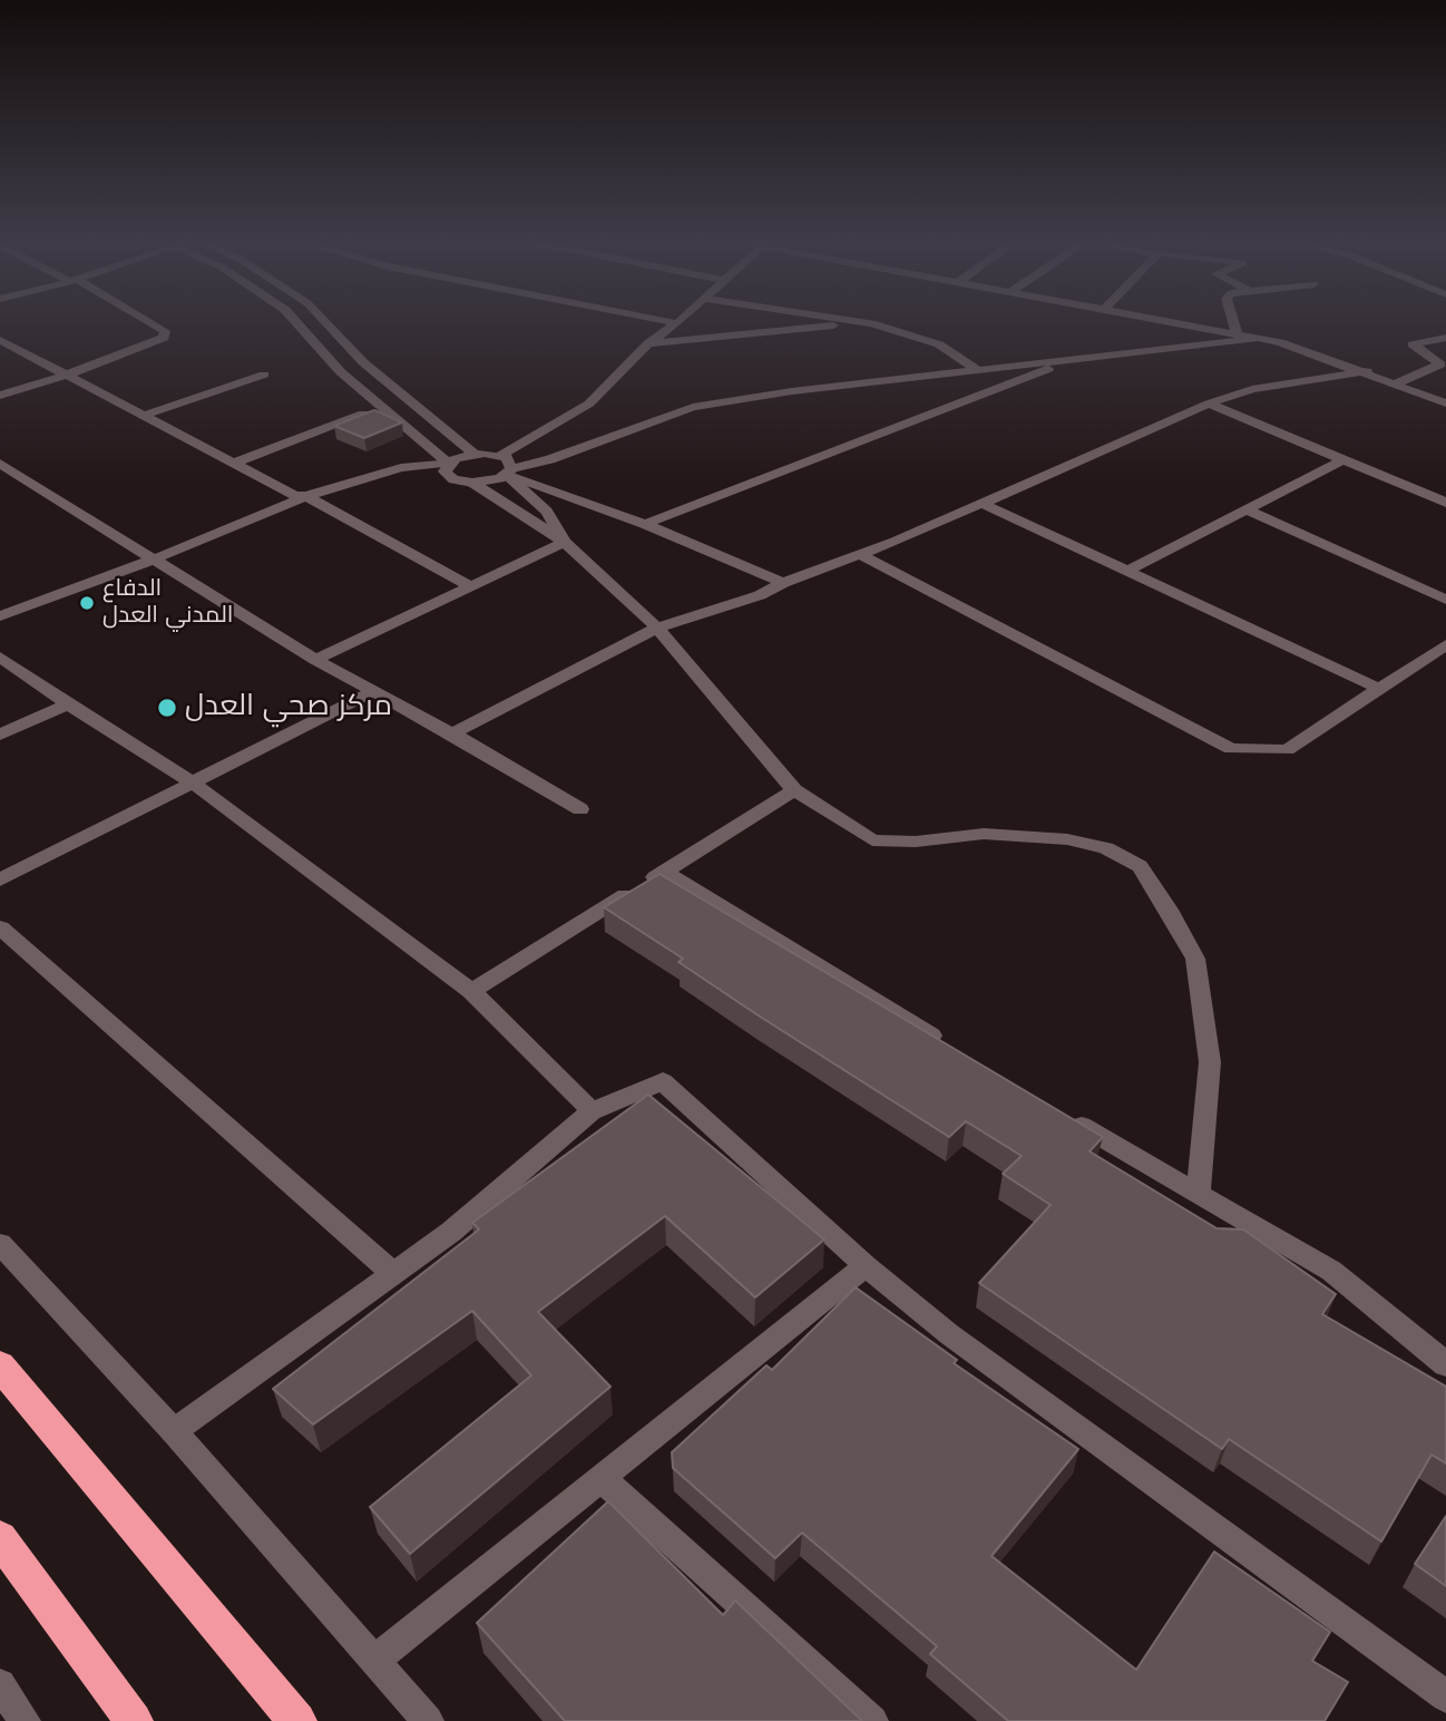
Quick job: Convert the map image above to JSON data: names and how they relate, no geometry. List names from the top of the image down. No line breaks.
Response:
{"places":["الدفاع المدني العدل","مركز صحي العدل"]}
